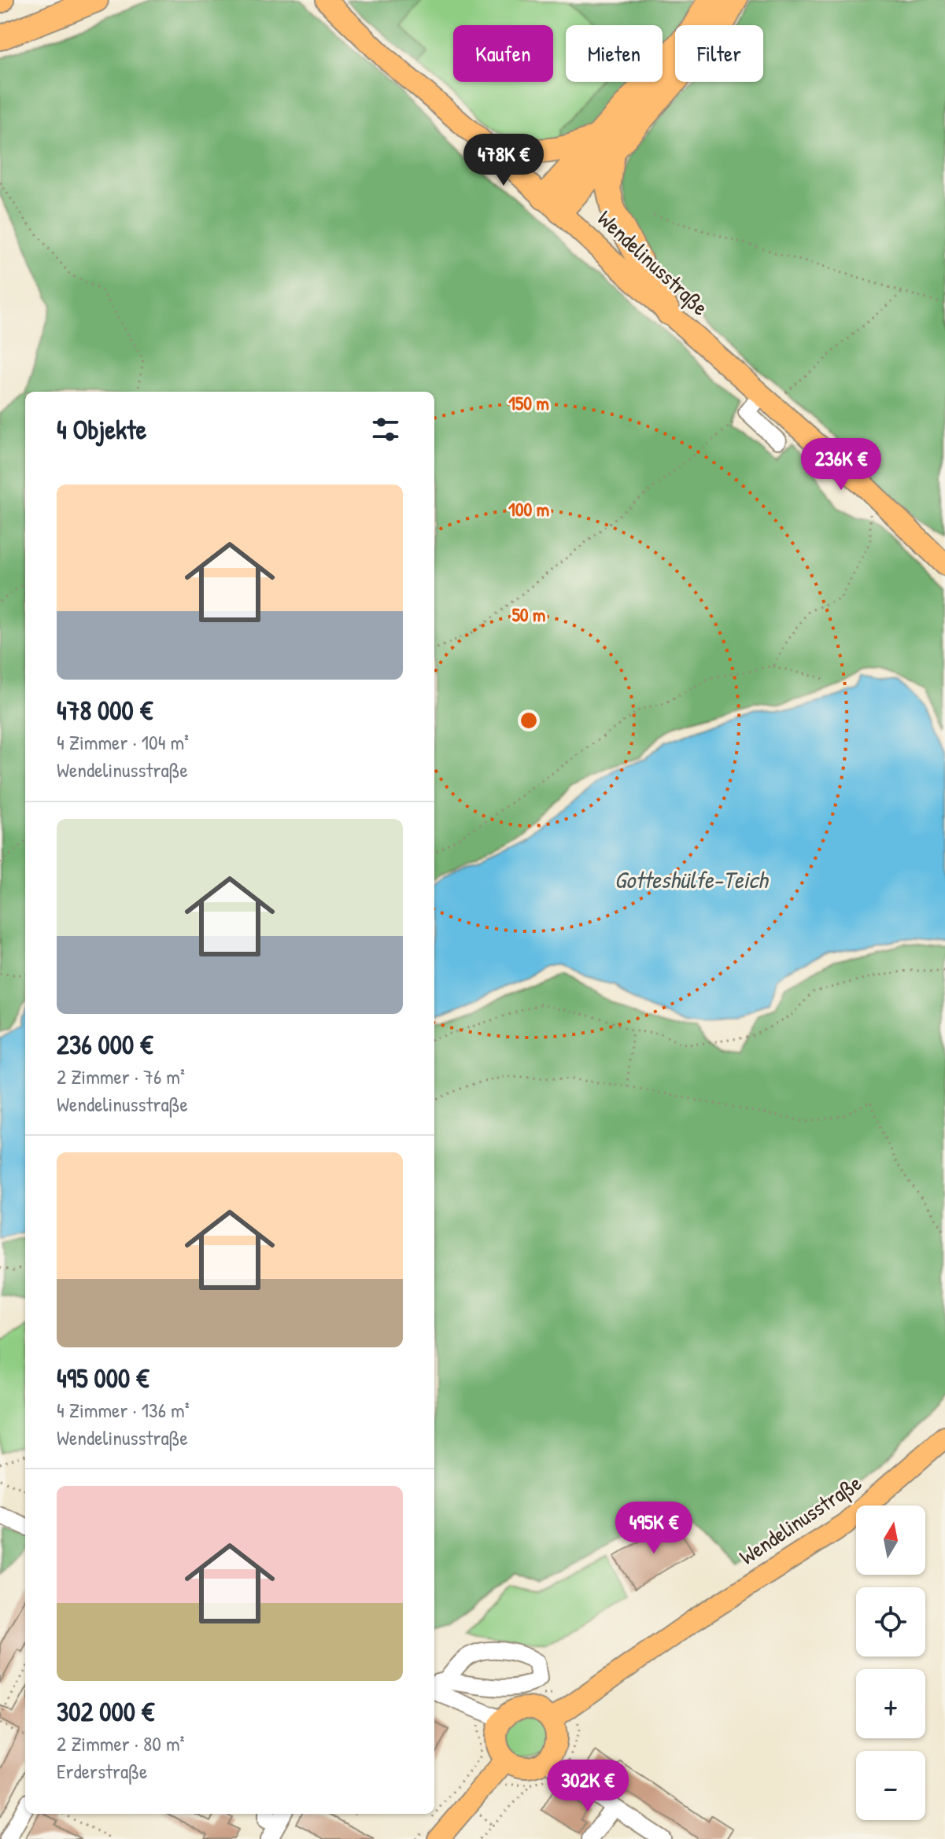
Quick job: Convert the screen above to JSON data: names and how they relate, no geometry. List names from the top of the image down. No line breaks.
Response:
{"streets":{"main road":["Wendelinusstraße"]},"water":["Gotteshülfe-Teich"],"north":"top","page":{"chip":["Kaufen","Mieten","Filter"],"price":["478K €","236K €","495K €","302K €"],"heading":"4 Objekte","list":[{"name":"478 000 €","note":"4 Zimmer · 104 m² · Wendelinusstraße"},{"name":"236 000 €","note":"2 Zimmer · 76 m² · Wendelinusstraße"},{"name":"495 000 €","note":"4 Zimmer · 136 m² · Wendelinusstraße"},{"name":"302 000 €","note":"2 Zimmer · 80 m² · Erderstraße"}],"map_buttons":["+","−"]},"rings":["150 m","100 m","50 m"]}
